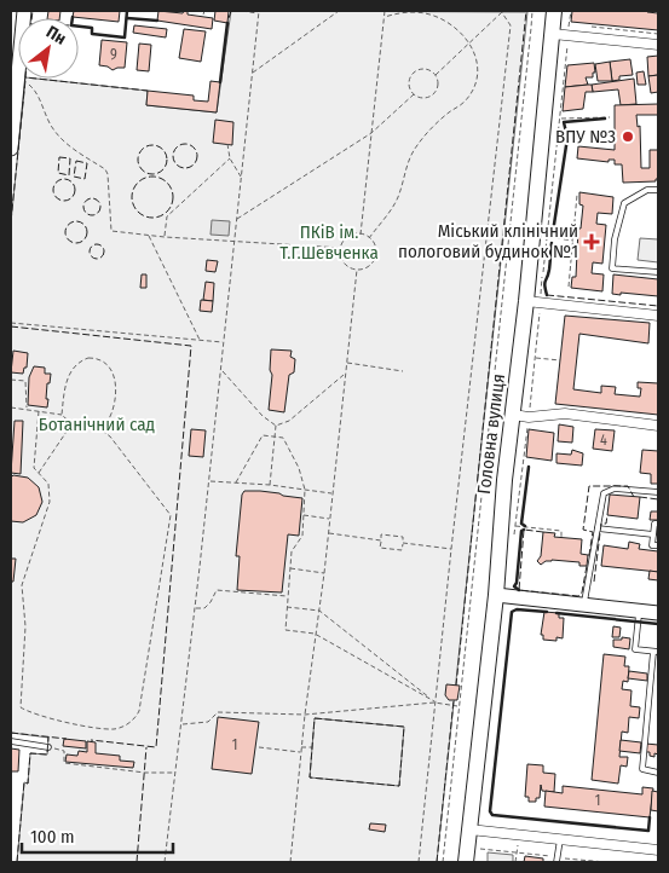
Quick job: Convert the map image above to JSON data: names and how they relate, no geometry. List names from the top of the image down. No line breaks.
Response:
{"streets":{"main road":["Головна вулиця"]},"parks":["ПКіВ ім. Т.Г.Шевченка","Ботанічний сад"],"places":{"other":["ВПУ №3"],"health":["Міський клінічний пологовий будинок №1"]},"house_numbers":["9","4","1","1"],"scale_bar":"100 m","north":"top right"}
